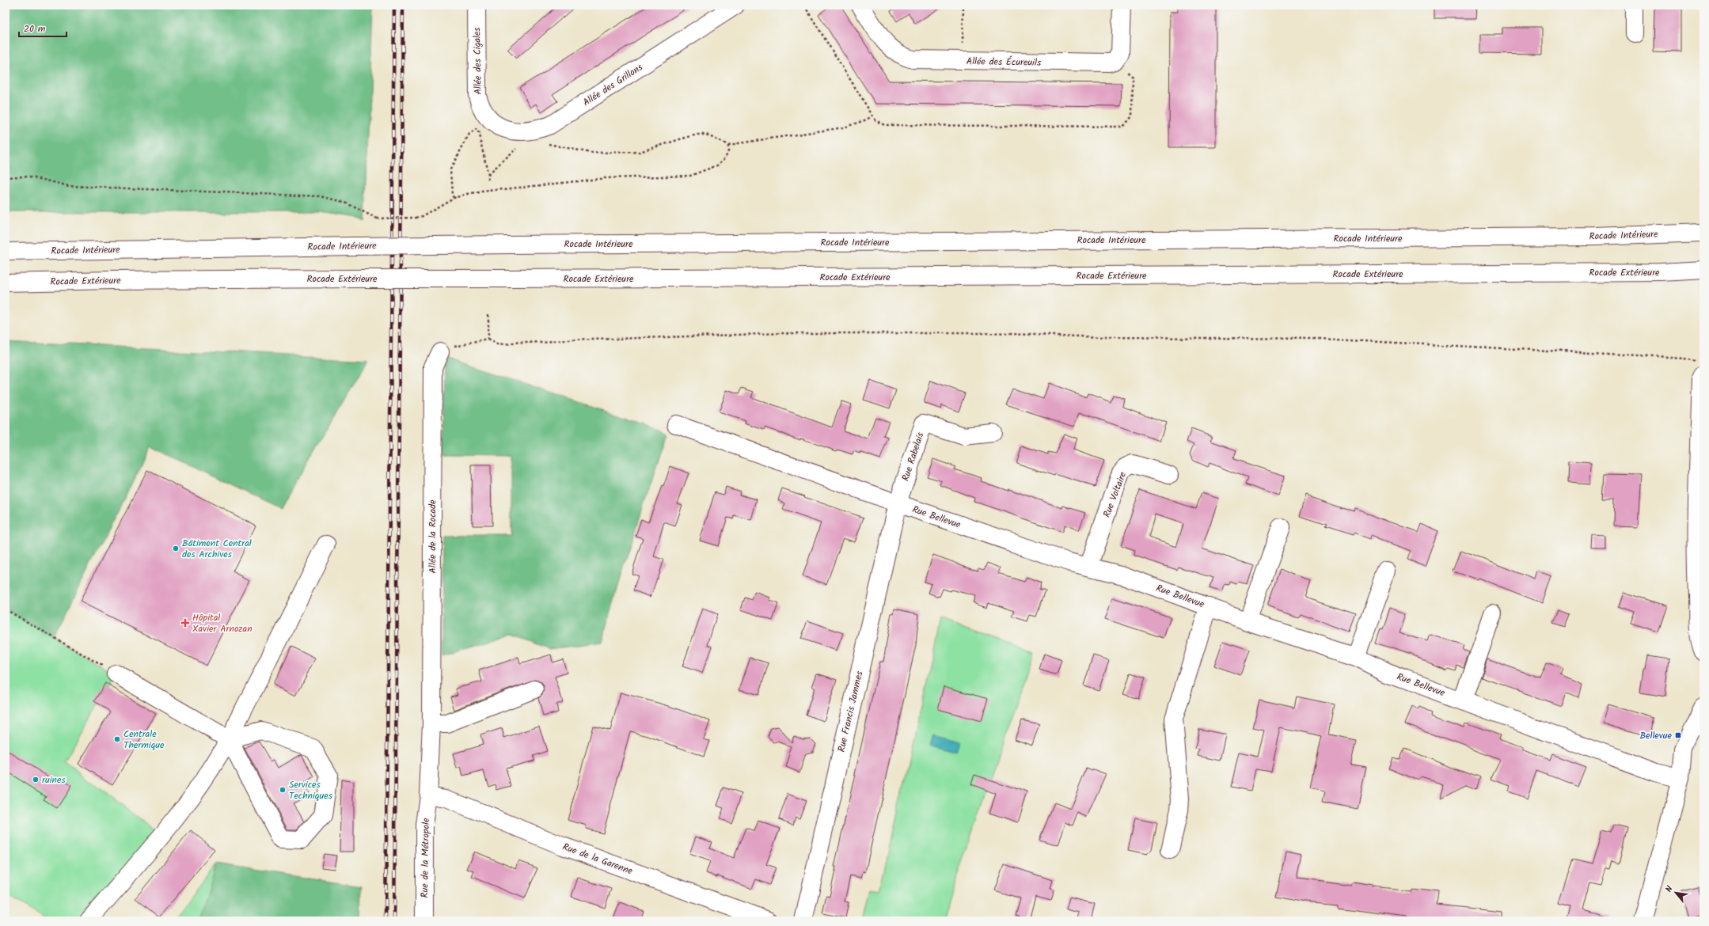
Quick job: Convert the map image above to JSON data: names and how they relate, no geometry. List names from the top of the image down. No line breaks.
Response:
{"streets":{"main road":["Allée des Cigales","Allée des Écureuils","Allée des Grillons","Rocade Intérieure","Rocade Extérieure","Rue Rabelais","Rue Voltaire","Rue Bellevue","Allée de la Rocade","Rue Francis Jammes","Rue de la Métropole","Rue de la Garenne"]},"crossings":[["Allée des Cigales","Allée des Grillons"],["Rue Rabelais","Rue Bellevue"],["Rue Rabelais","Rue Francis Jammes"],["Rue Voltaire","Rue Bellevue"],["Rue Bellevue","Rue Francis Jammes"],["Allée de la Rocade","Rue de la Métropole"],["Allée de la Rocade","Rue de la Garenne"],["Rue de la Métropole","Rue de la Garenne"]],"places":{"other":["Bâtiment Central des Archives","Centrale Thermique","ruines","Services Techniques"],"health":["Hôpital Xavier Arnozan"],"transit":["Bellevue"]},"scale_bar":"20 m","north":"top left"}
